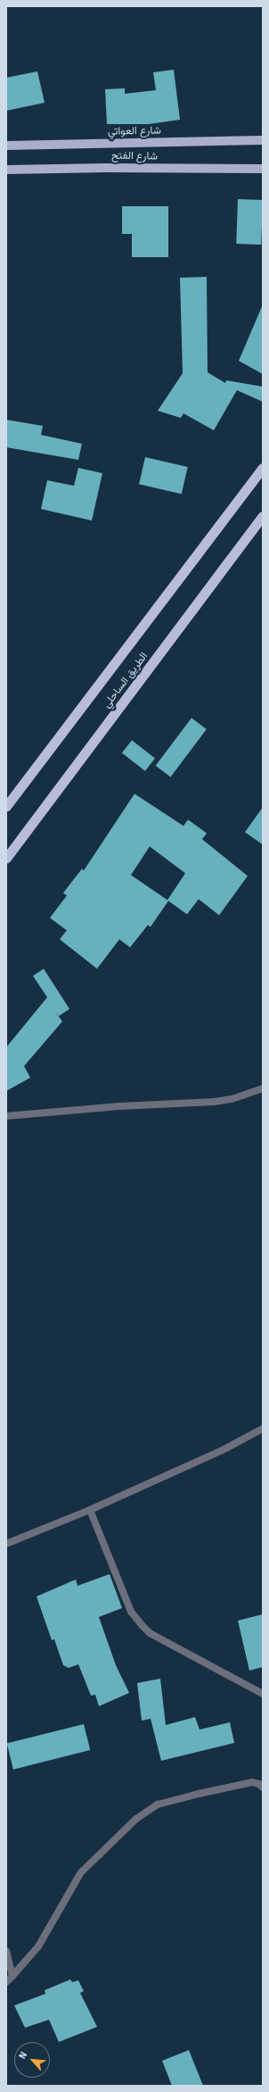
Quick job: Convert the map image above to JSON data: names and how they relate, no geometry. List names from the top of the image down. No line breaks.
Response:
{"streets":{"highway":["الطريق الساحلي"],"main road":["شارع العواتي","شارع الفتح"]},"north":"top left"}
